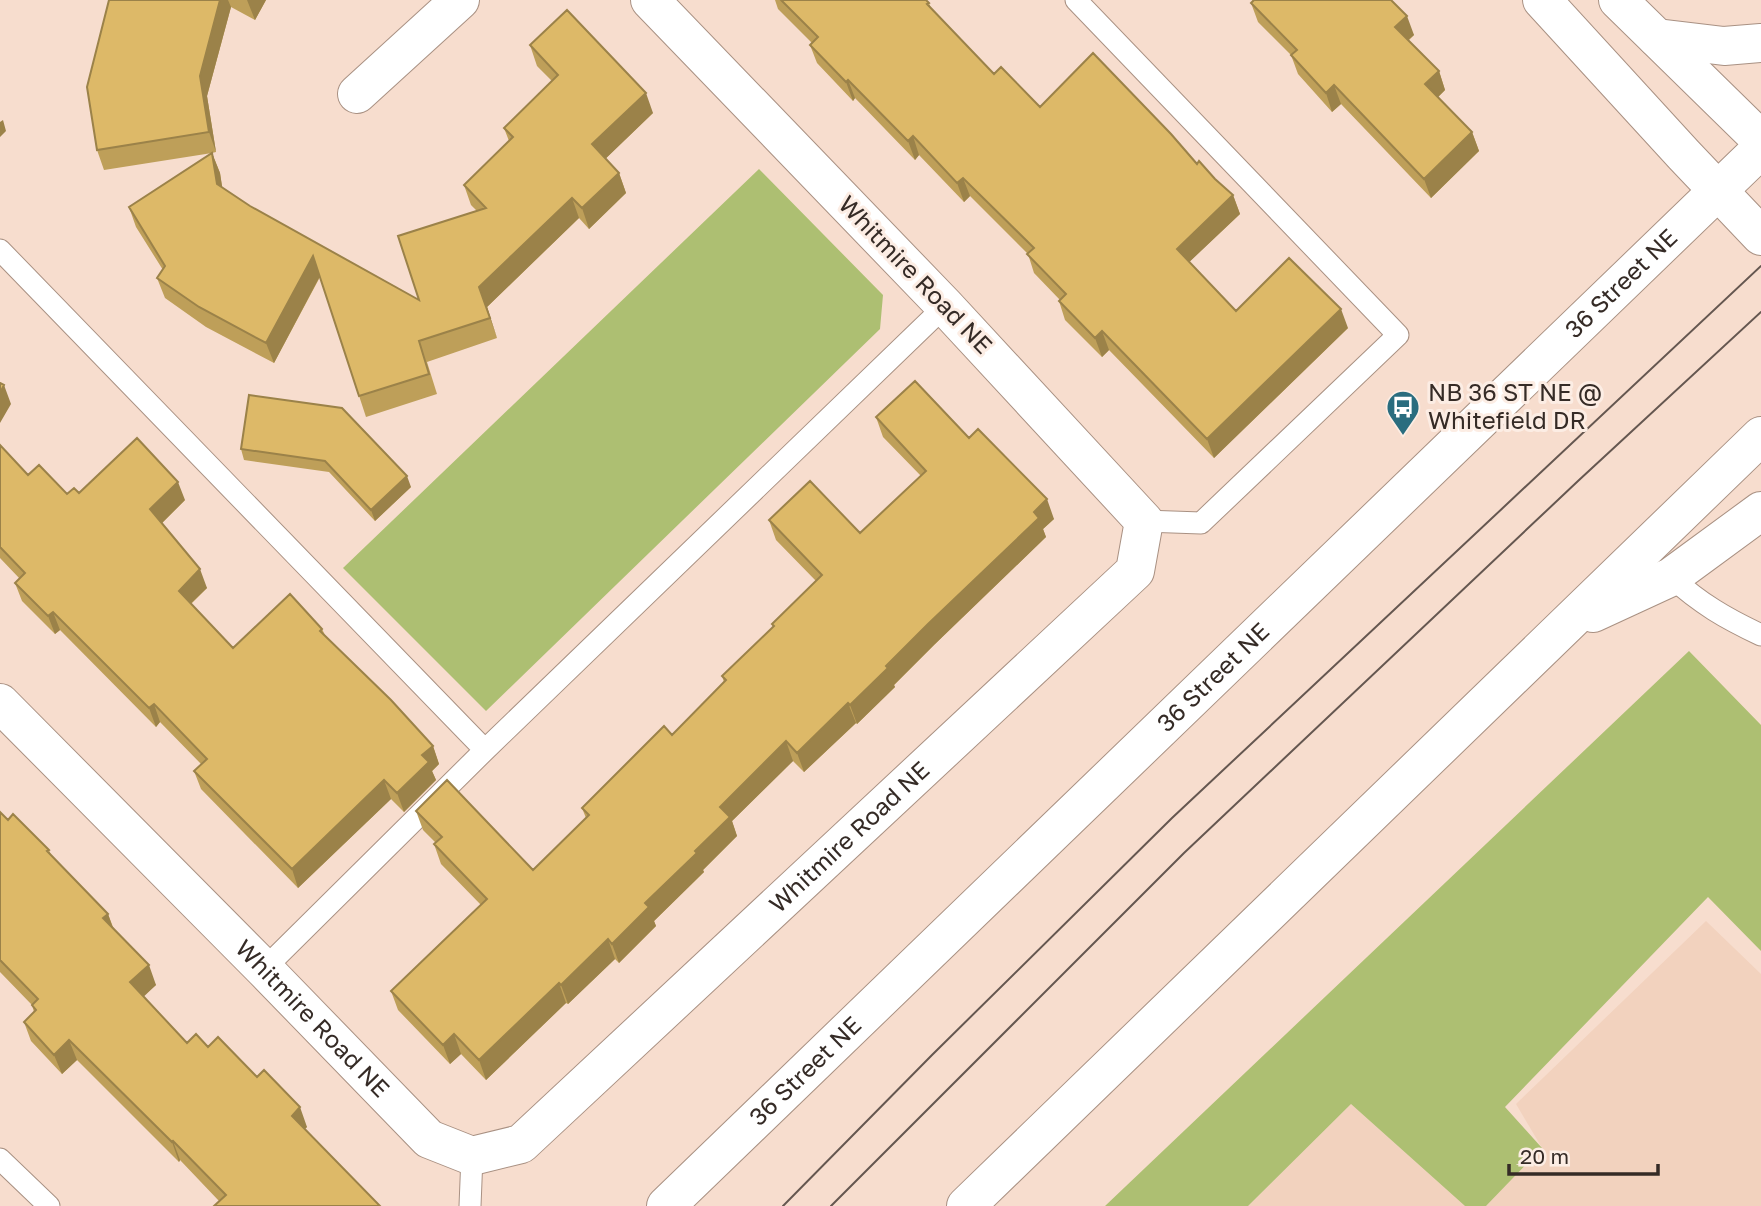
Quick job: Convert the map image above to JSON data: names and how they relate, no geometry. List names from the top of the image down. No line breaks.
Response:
{"streets":{"street":["Whitmire Road NE","36 Street NE"]},"places":{"bus stop":["NB 36 ST NE @ Whitefield DR"]},"scale_bar":"20 m"}
